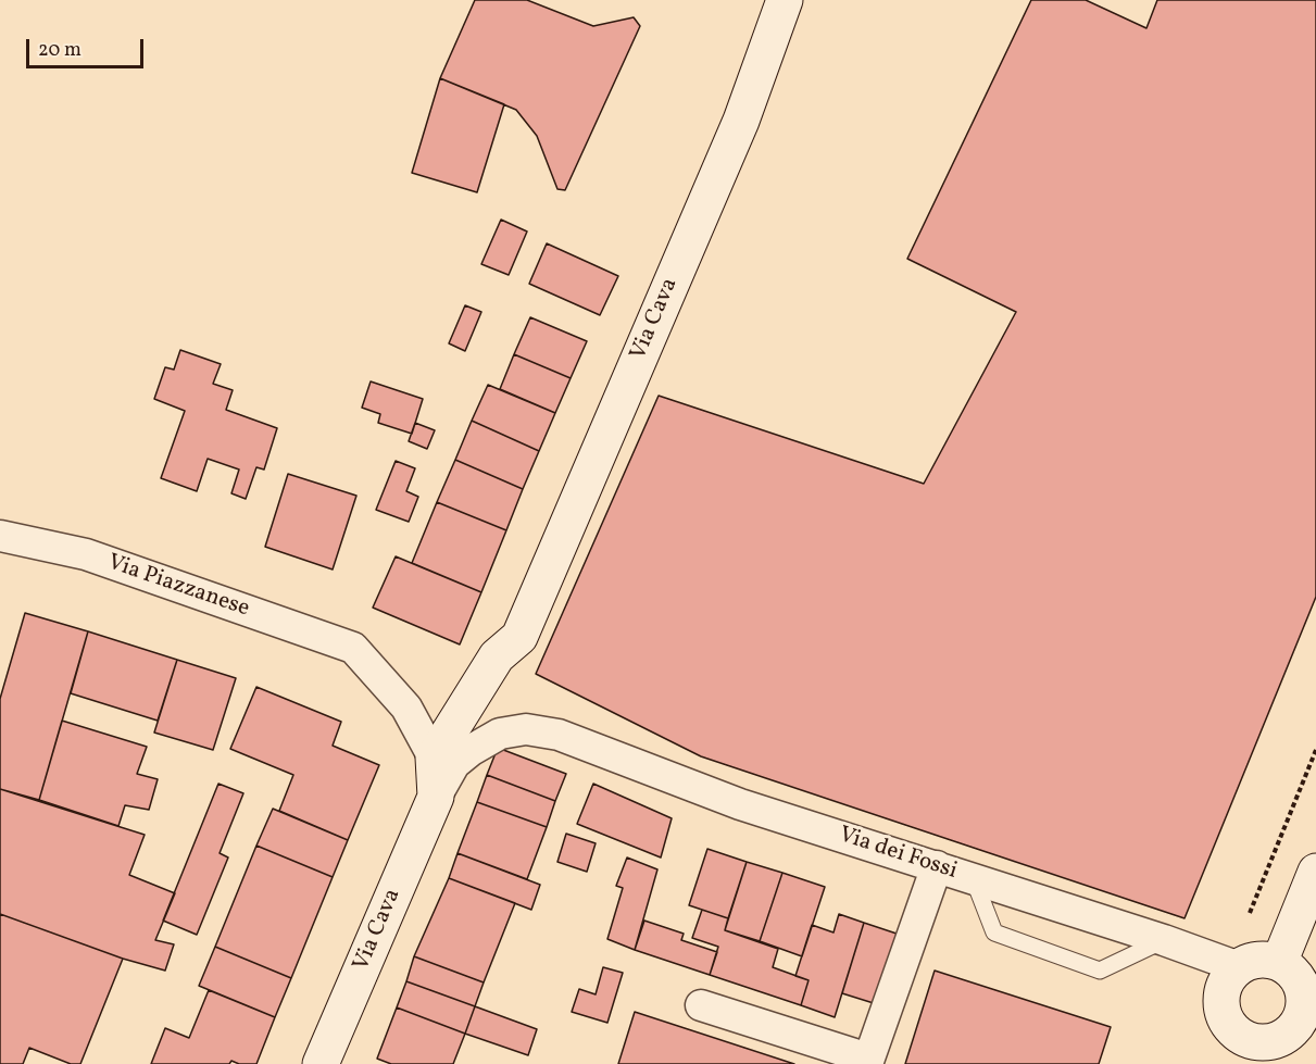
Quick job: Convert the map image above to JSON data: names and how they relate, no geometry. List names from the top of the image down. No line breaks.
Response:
{"streets":{"street":["Via Cava","Via Piazzanese","Via dei Fossi"]},"crossings":[["Via Cava","Via Piazzanese"],["Via Cava","Via dei Fossi"]],"scale_bar":"20 m"}
